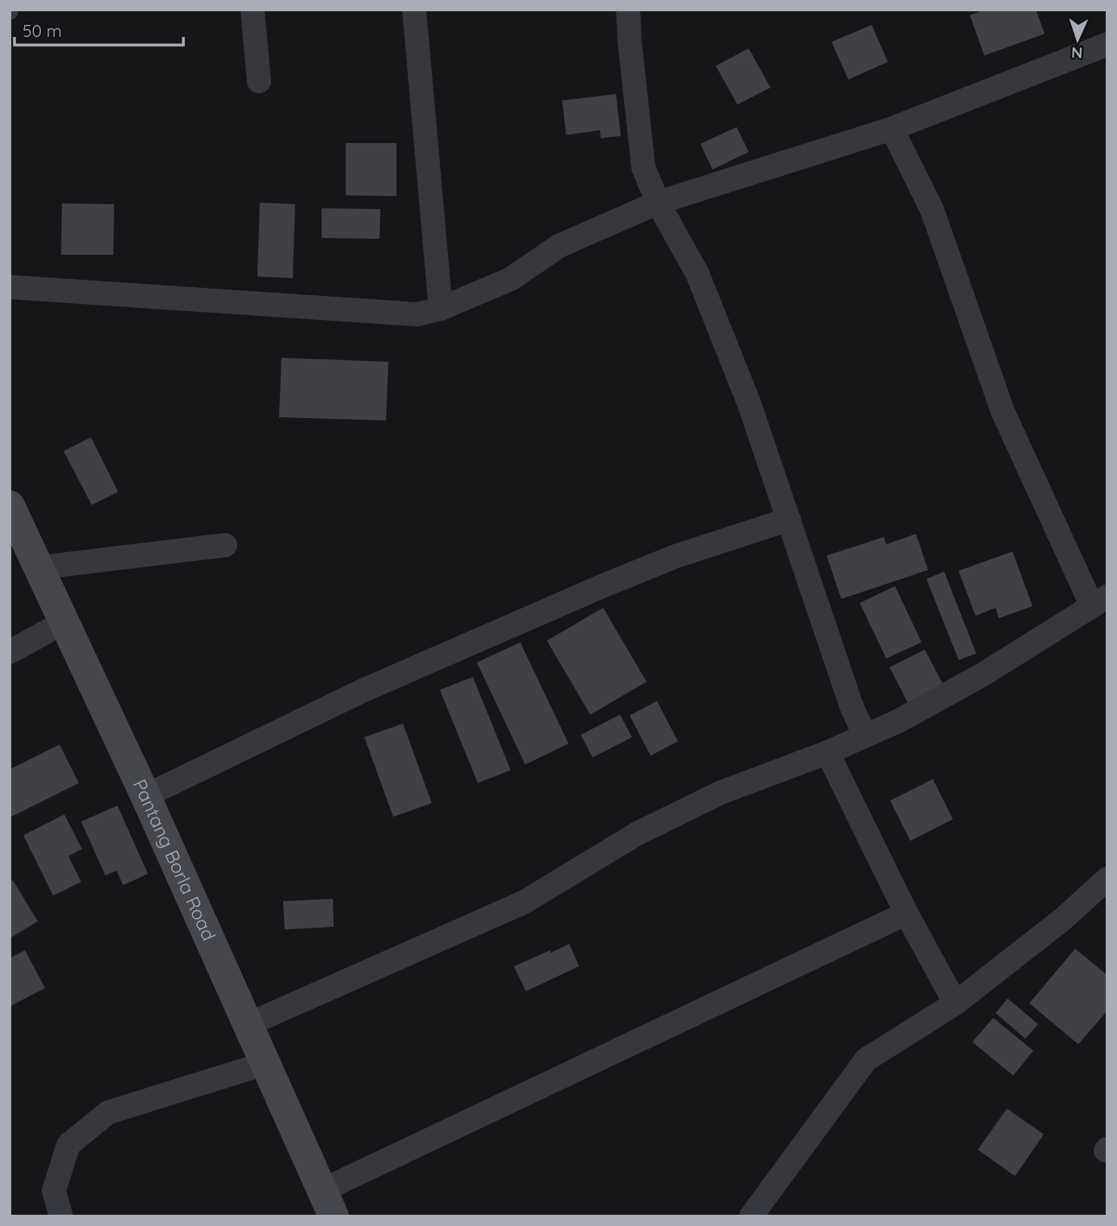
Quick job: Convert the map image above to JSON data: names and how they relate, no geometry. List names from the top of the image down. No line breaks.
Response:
{"streets":{"street":["Pantang Borla Road"]},"scale_bar":"50 m","north":"bottom"}
